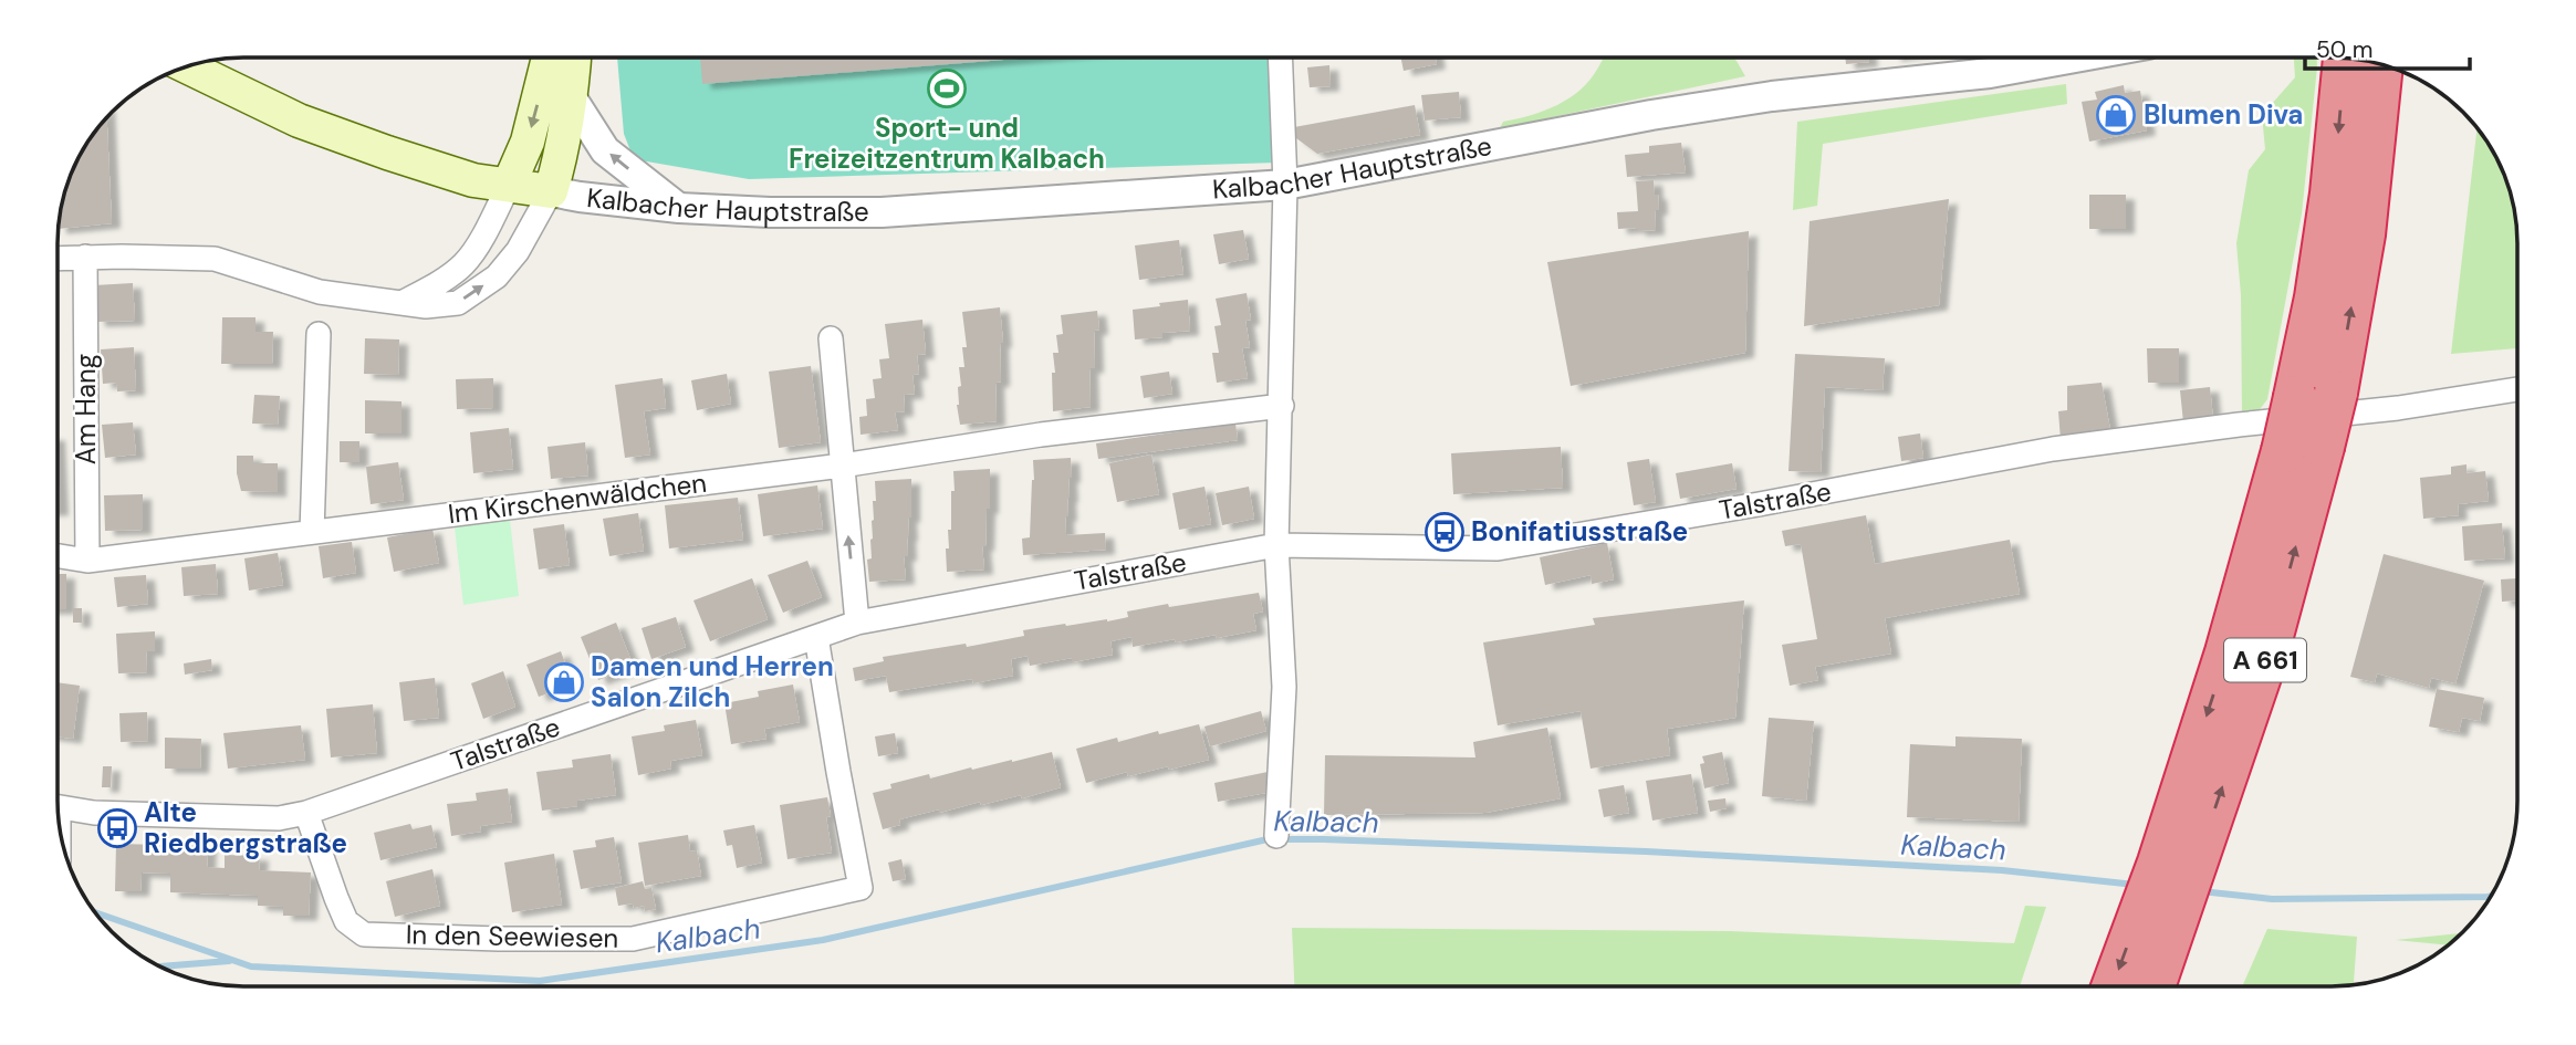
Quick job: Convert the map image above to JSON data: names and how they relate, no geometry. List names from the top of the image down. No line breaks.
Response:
{"streets":{"highway":["A 661"],"main road":["Kalbacher Hauptstraße"],"street":["Am Hang","Im Kirschenwäldchen","Talstraße","In den Seewiesen"]},"crossings":[["Kalbacher Hauptstraße","Am Hang"],["Am Hang","Im Kirschenwäldchen"],["Talstraße","In den Seewiesen"]],"water":["Kalbach"],"places":{"sports":["Sport- und Freizeitzentrum Kalbach"],"shop":["Blumen Diva","Damen und Herren Salon Zilch"],"bus stop":["Bonifatiusstraße","Alte Riedbergstraße"]},"scale_bar":"50 m"}
